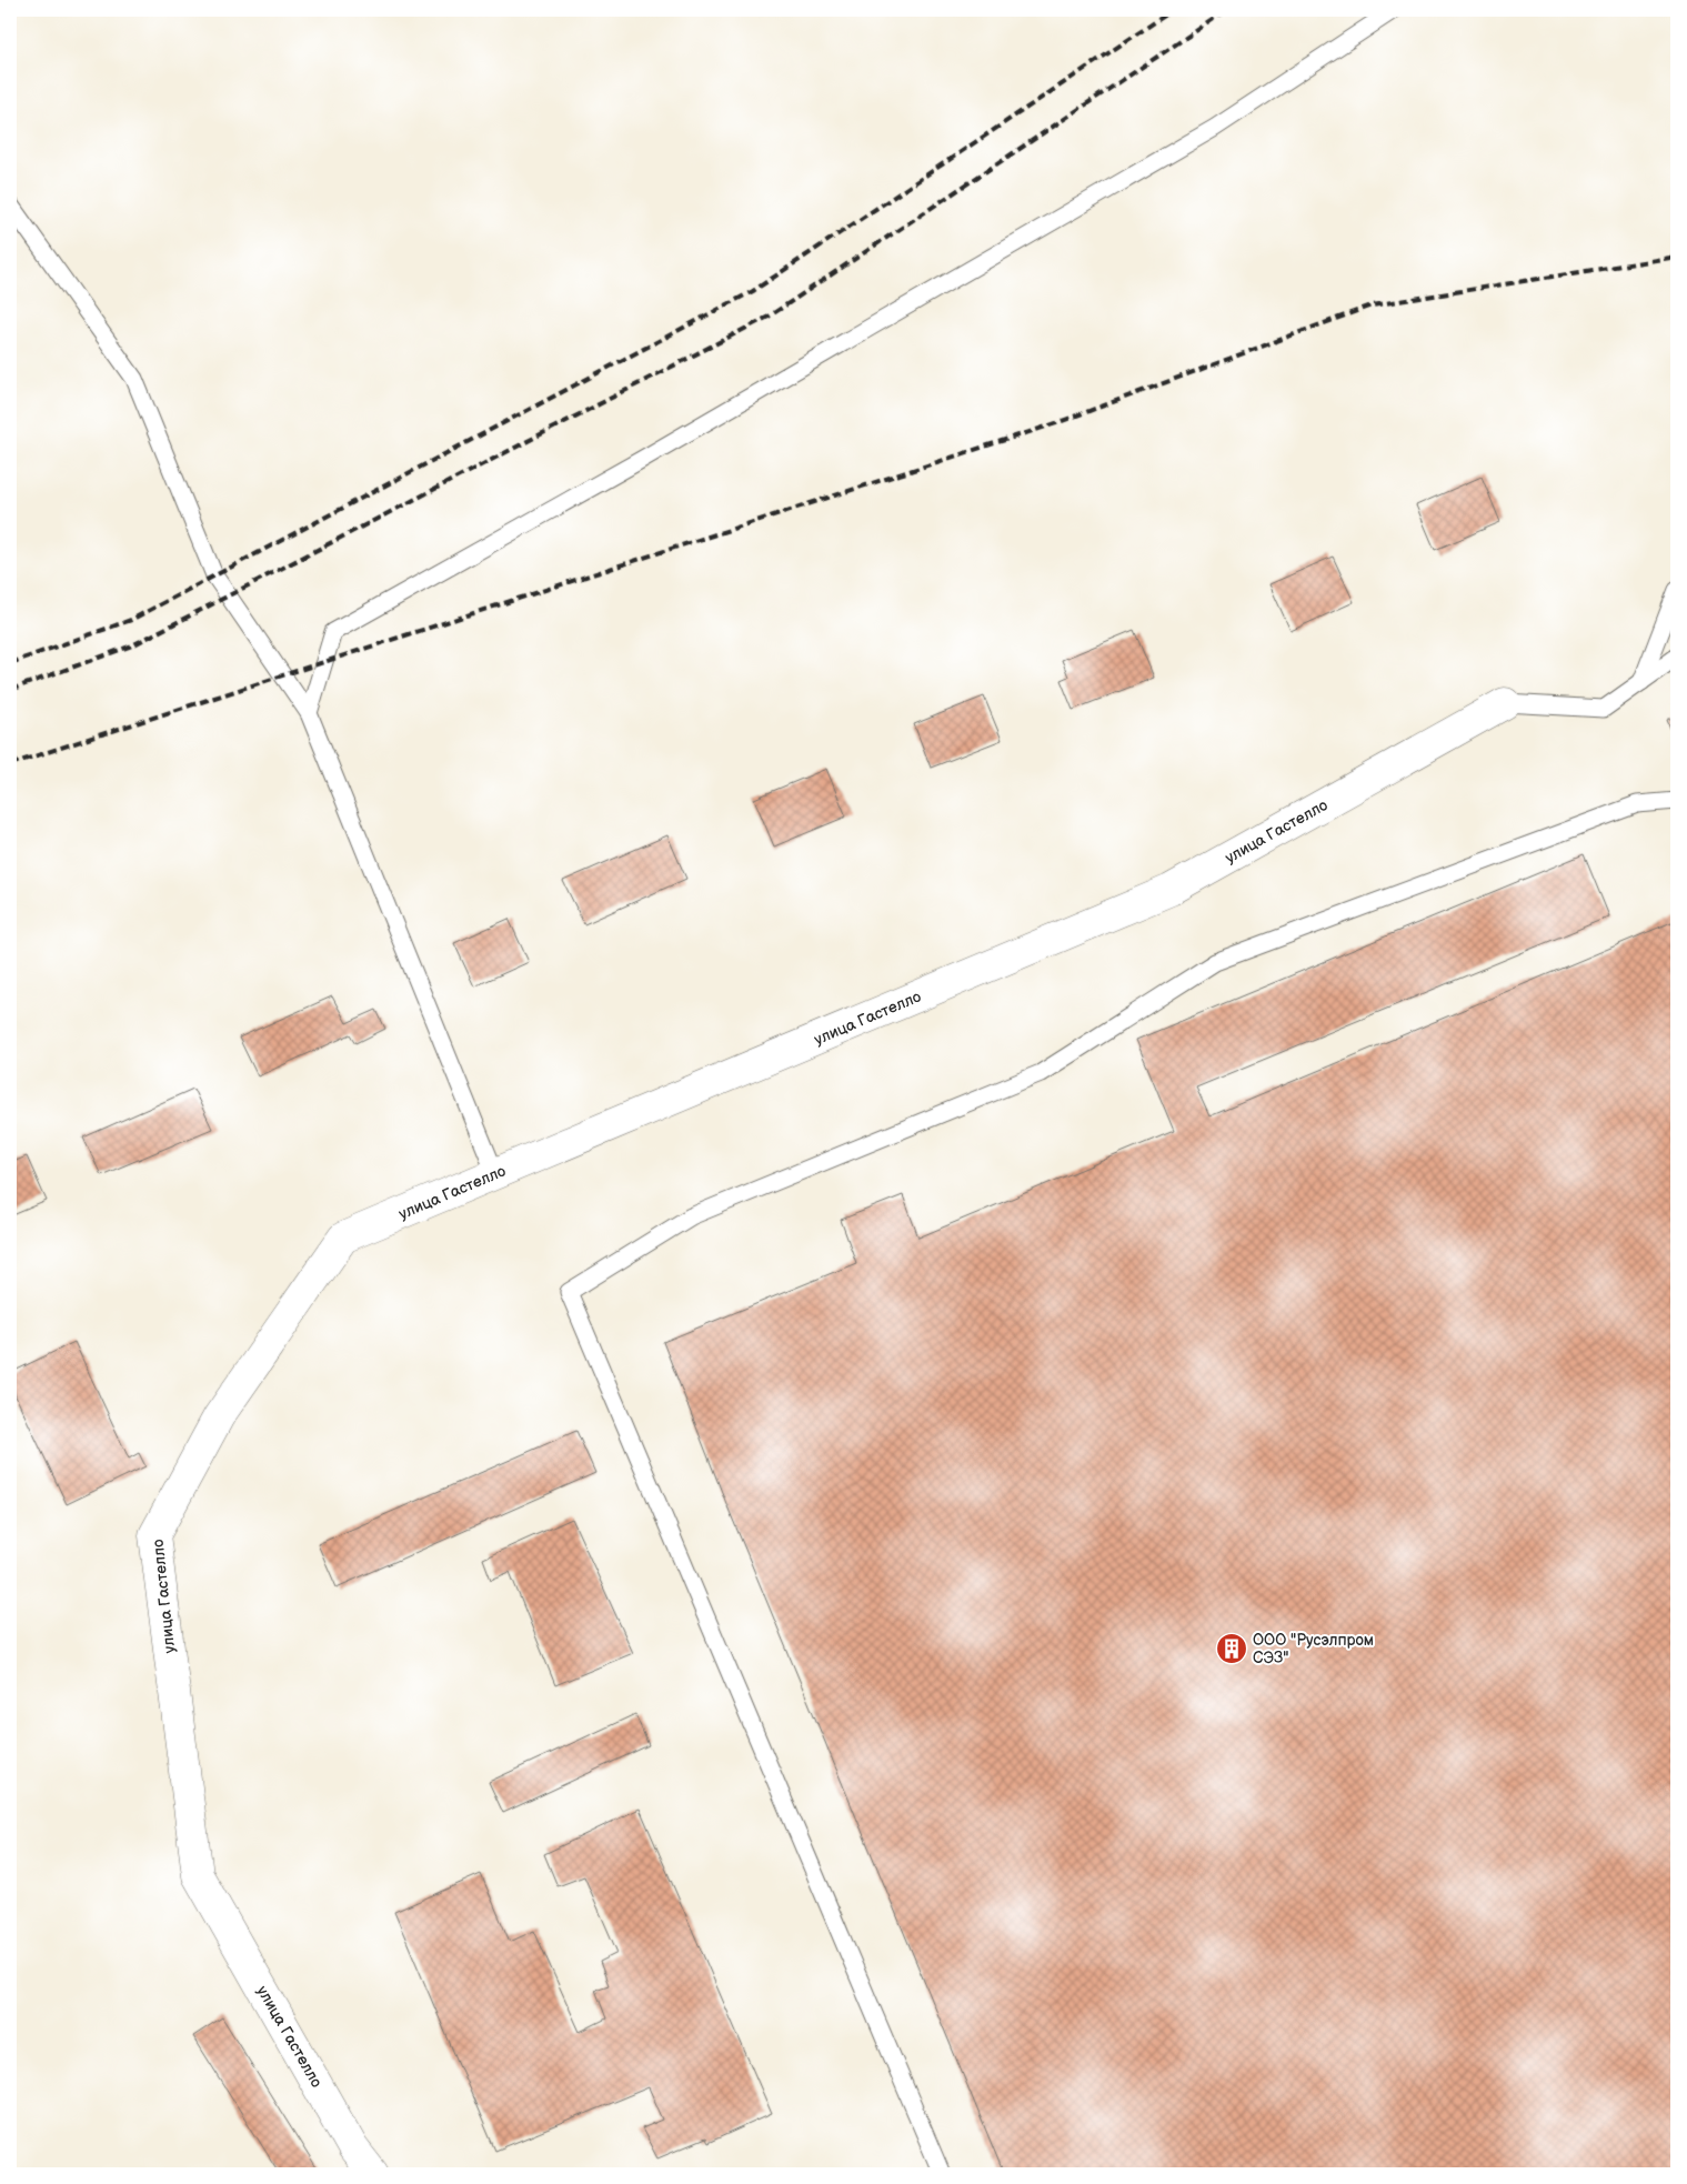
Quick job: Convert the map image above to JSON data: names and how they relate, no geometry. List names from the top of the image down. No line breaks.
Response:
{"streets":{"street":["улица Гастелло"]},"places":{"building":["ООО \"Русэлпром СЭЗ\""]}}
